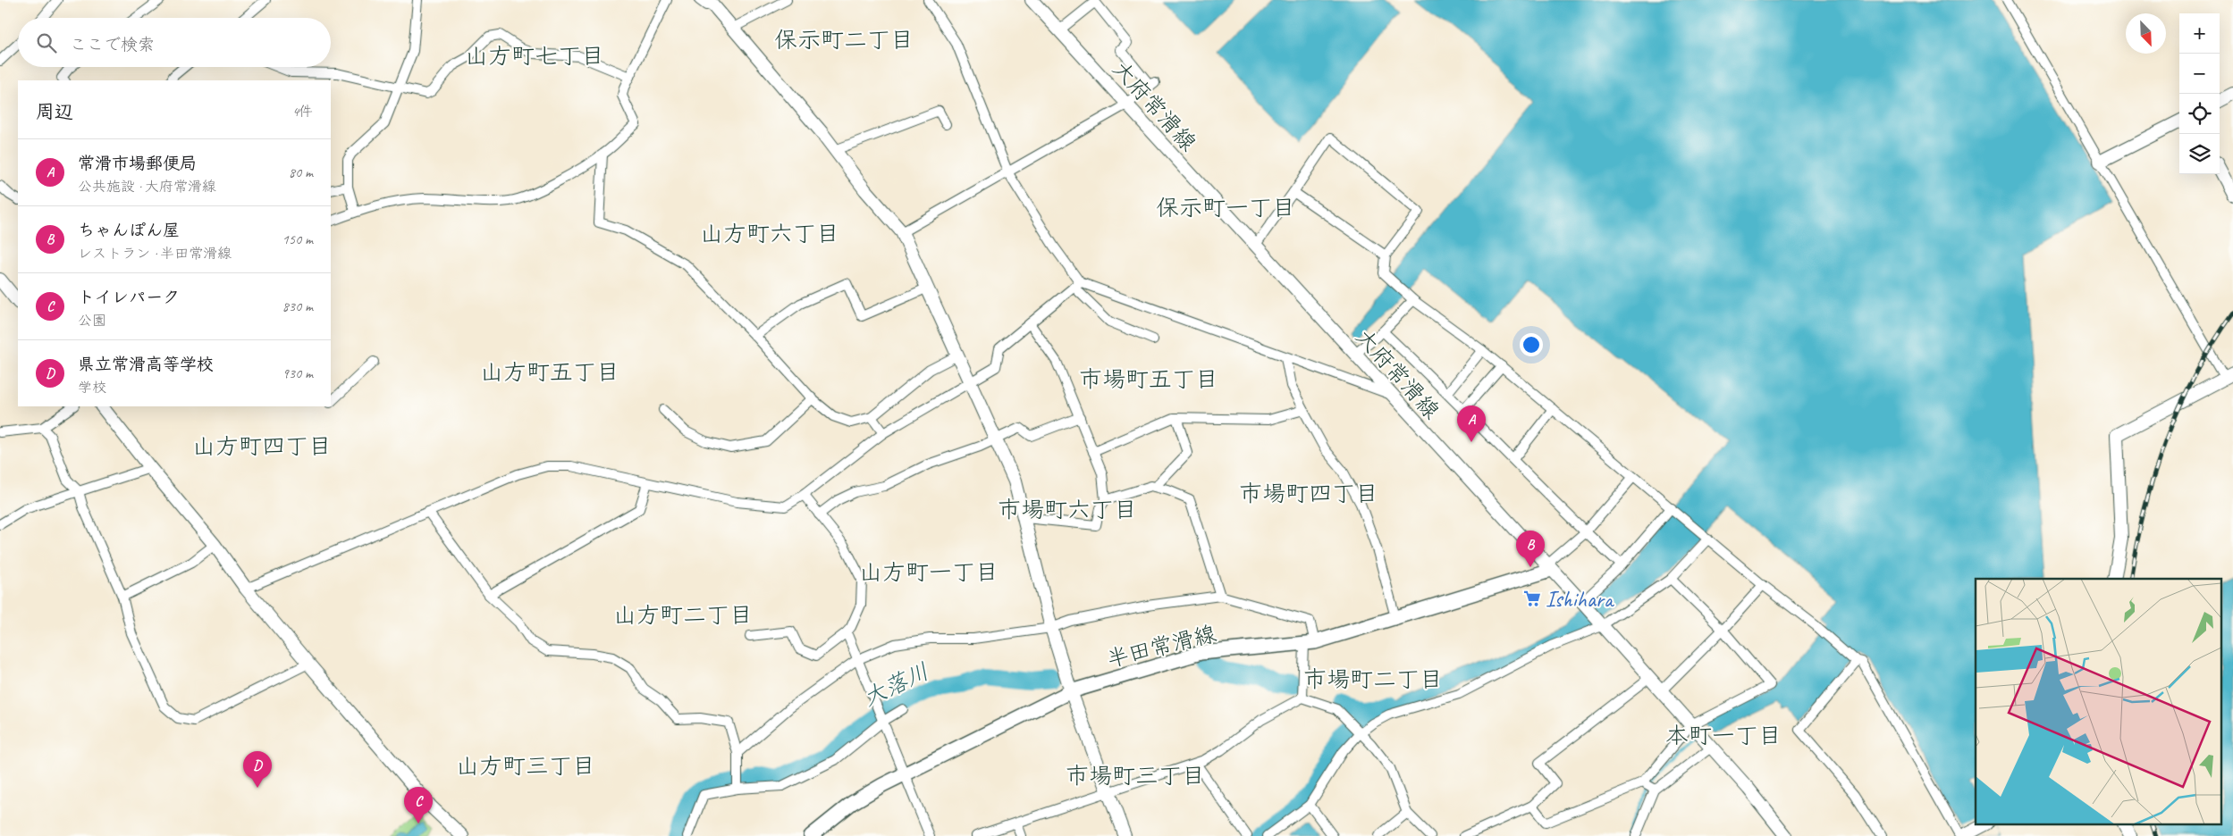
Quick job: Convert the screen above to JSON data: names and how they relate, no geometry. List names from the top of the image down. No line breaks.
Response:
{"streets":{"main road":["半田常滑線"],"street":["大府常滑線"]},"crossings":[["大府常滑線","半田常滑線"]],"districts":["保示町二丁目","山方町七丁目","保示町一丁目","山方町六丁目","山方町五丁目","市場町五丁目","山方町四丁目","市場町四丁目","市場町六丁目","山方町一丁目","山方町二丁目","市場町二丁目","本町一丁目","山方町三丁目","市場町三丁目"],"water":["大落川"],"places":{"supermarket":["Ishihara"]},"north":"bottom right","page":{"map_buttons":["+","−"],"search":"ここで検索","heading":["周辺","4件"],"list":[{"mark":"A","name":"常滑市場郵便局","note":"公共施設 · 大府常滑線","value":"80 m"},{"mark":"B","name":"ちゃんぽん屋","note":"レストラン · 半田常滑線","value":"150 m"},{"mark":"C","name":"トイレパーク","note":"公園","value":"830 m"},{"mark":"D","name":"県立常滑高等学校","note":"学校","value":"930 m"}],"pins":["A","B","D","C"]}}
